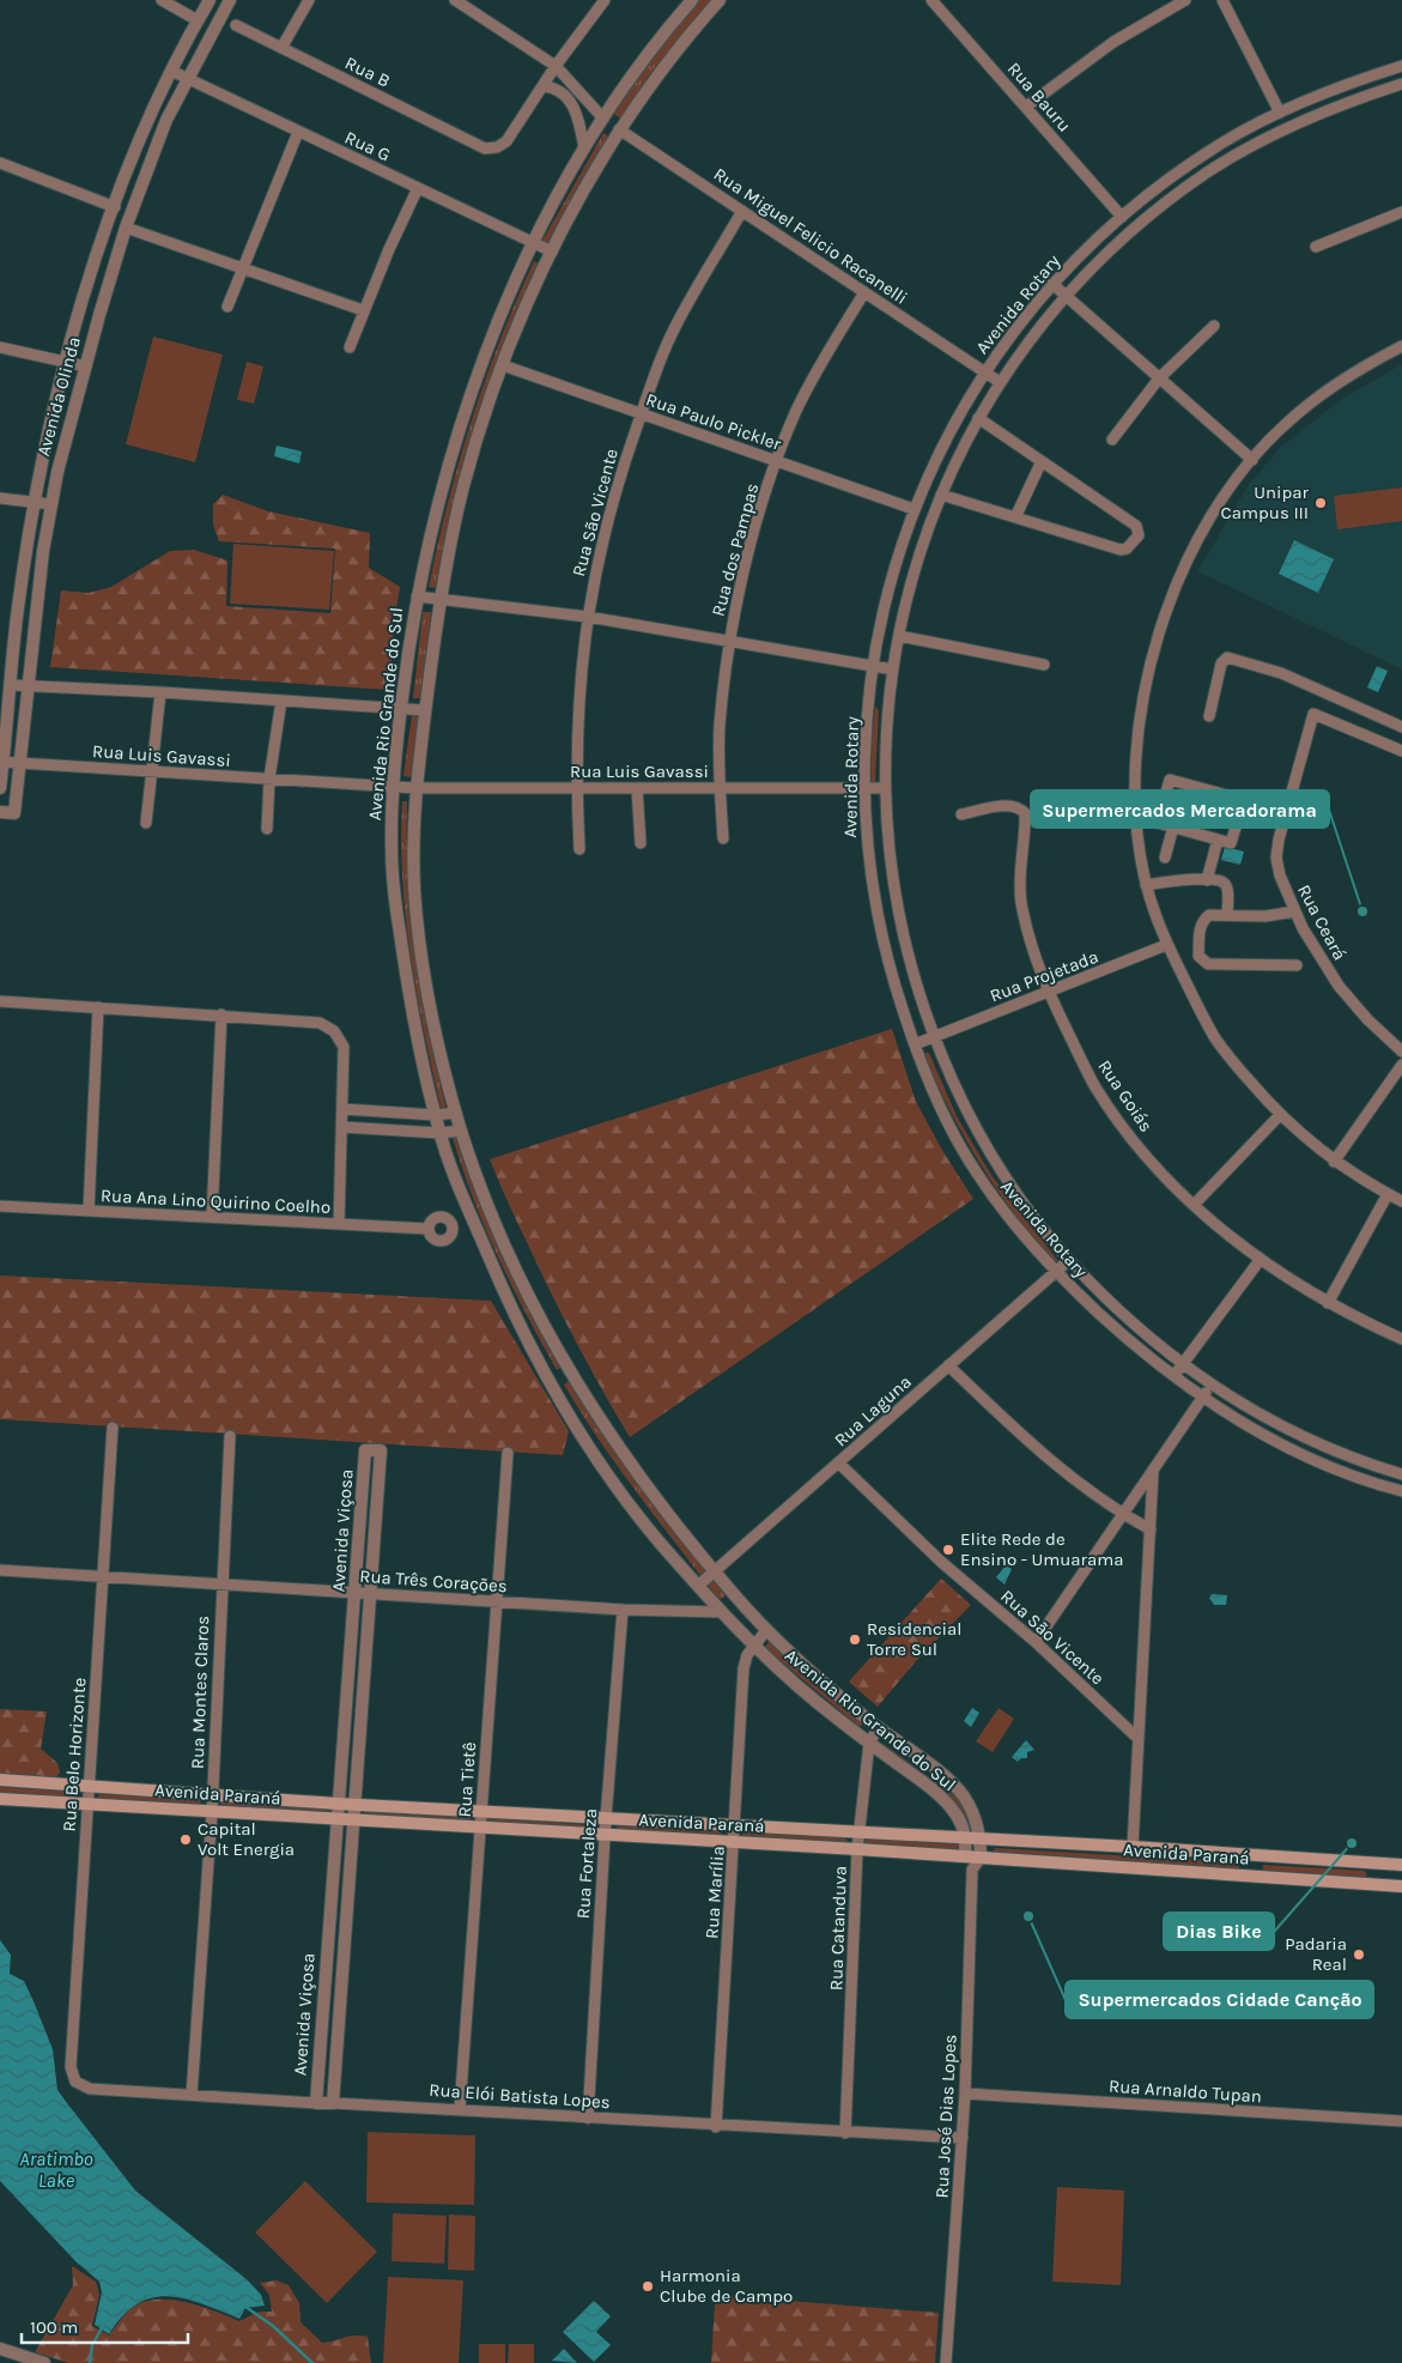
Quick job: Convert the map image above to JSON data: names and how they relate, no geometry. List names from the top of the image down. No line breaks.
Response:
{"streets":{"main road":["Avenida Paraná"],"street":["Rua B","Rua Bauru","Rua G","Rua Miguel Felicio Racanelli","Avenida Rotary","Avenida Olinda","Rua Paulo Pickler","Rua São Vicente","Rua dos Pampas","Avenida Rio Grande do Sul","Rua Luis Gavassi","Rua Ceará","Rua Projetada","Rua Goiás","Rua Ana Lino Quirino Coelho","Rua Laguna","Avenida Viçosa","Rua Três Corações","Rua Montes Claros","Rua Belo Horizonte","Rua Tietê","Rua Fortaleza","Rua Marília","Rua Catanduva","Rua Arnaldo Tupan","Rua Elói Batista Lopes","Rua José Dias Lopes"]},"crossings":[["Rua Bauru","Avenida Rotary"],["Rua G","Avenida Olinda"],["Rua G","Avenida Rio Grande do Sul"],["Rua Miguel Felicio Racanelli","Avenida Rotary"],["Rua Miguel Felicio Racanelli","Rua São Vicente"],["Rua Miguel Felicio Racanelli","Rua dos Pampas"],["Rua Miguel Felicio Racanelli","Avenida Rio Grande do Sul"],["Avenida Rotary","Rua Paulo Pickler"],["Avenida Rotary","Rua Luis Gavassi"],["Avenida Rotary","Rua Projetada"],["Avenida Rotary","Rua Laguna"],["Avenida Olinda","Rua Luis Gavassi"],["Rua Paulo Pickler","Rua São Vicente"],["Rua Paulo Pickler","Rua dos Pampas"],["Rua Paulo Pickler","Avenida Rio Grande do Sul"],["Rua São Vicente","Rua Luis Gavassi"],["Rua São Vicente","Rua Laguna"],["Rua dos Pampas","Rua Luis Gavassi"],["Avenida Rio Grande do Sul","Rua Luis Gavassi"],["Avenida Rio Grande do Sul","Rua Laguna"],["Avenida Rio Grande do Sul","Rua Três Corações"],["Avenida Rio Grande do Sul","Avenida Paraná"],["Avenida Rio Grande do Sul","Rua Marília"],["Avenida Rio Grande do Sul","Rua Catanduva"],["Rua Projetada","Rua Goiás"],["Avenida Viçosa","Rua Três Corações"],["Avenida Viçosa","Avenida Paraná"],["Avenida Viçosa","Rua Elói Batista Lopes"],["Rua Três Corações","Rua Montes Claros"],["Rua Três Corações","Rua Belo Horizonte"],["Rua Três Corações","Rua Tietê"],["Rua Três Corações","Rua Fortaleza"],["Rua Montes Claros","Avenida Paraná"],["Rua Montes Claros","Rua Elói Batista Lopes"],["Rua Belo Horizonte","Avenida Paraná"],["Rua Belo Horizonte","Rua Elói Batista Lopes"],["Rua Tietê","Avenida Paraná"],["Rua Tietê","Rua Elói Batista Lopes"],["Avenida Paraná","Rua Fortaleza"],["Avenida Paraná","Rua Marília"],["Avenida Paraná","Rua Catanduva"],["Rua Fortaleza","Rua Elói Batista Lopes"],["Rua Marília","Rua Elói Batista Lopes"],["Rua Catanduva","Rua Elói Batista Lopes"],["Rua Arnaldo Tupan","Rua José Dias Lopes"],["Rua Elói Batista Lopes","Rua José Dias Lopes"]],"water":["Aratimbo Lake"],"places":["Unipar Campus III","Supermercados Mercadorama","Elite Rede de Ensino - Umuarama","Residencial Torre Sul","Capital Volt Energia","Dias Bike","Supermercados Cidade Canção","Padaria Real","Harmonia Clube de Campo"],"scale_bar":"100 m"}
